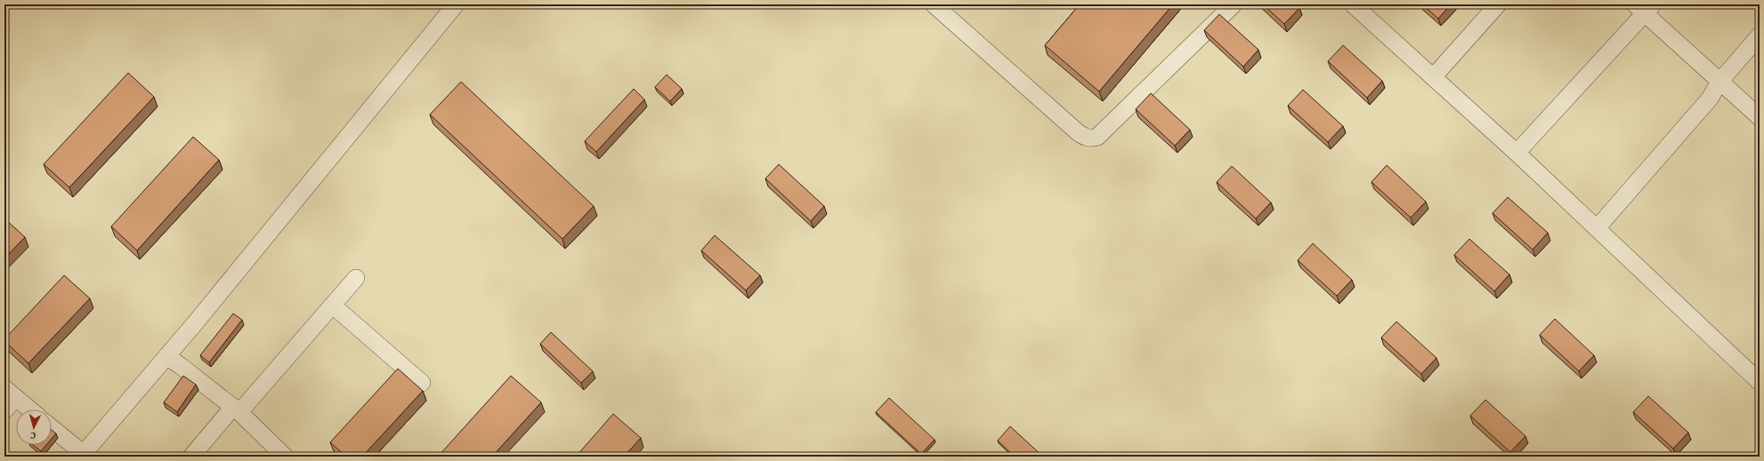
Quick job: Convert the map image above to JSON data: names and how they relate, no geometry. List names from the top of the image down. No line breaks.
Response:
{"north":"bottom"}
